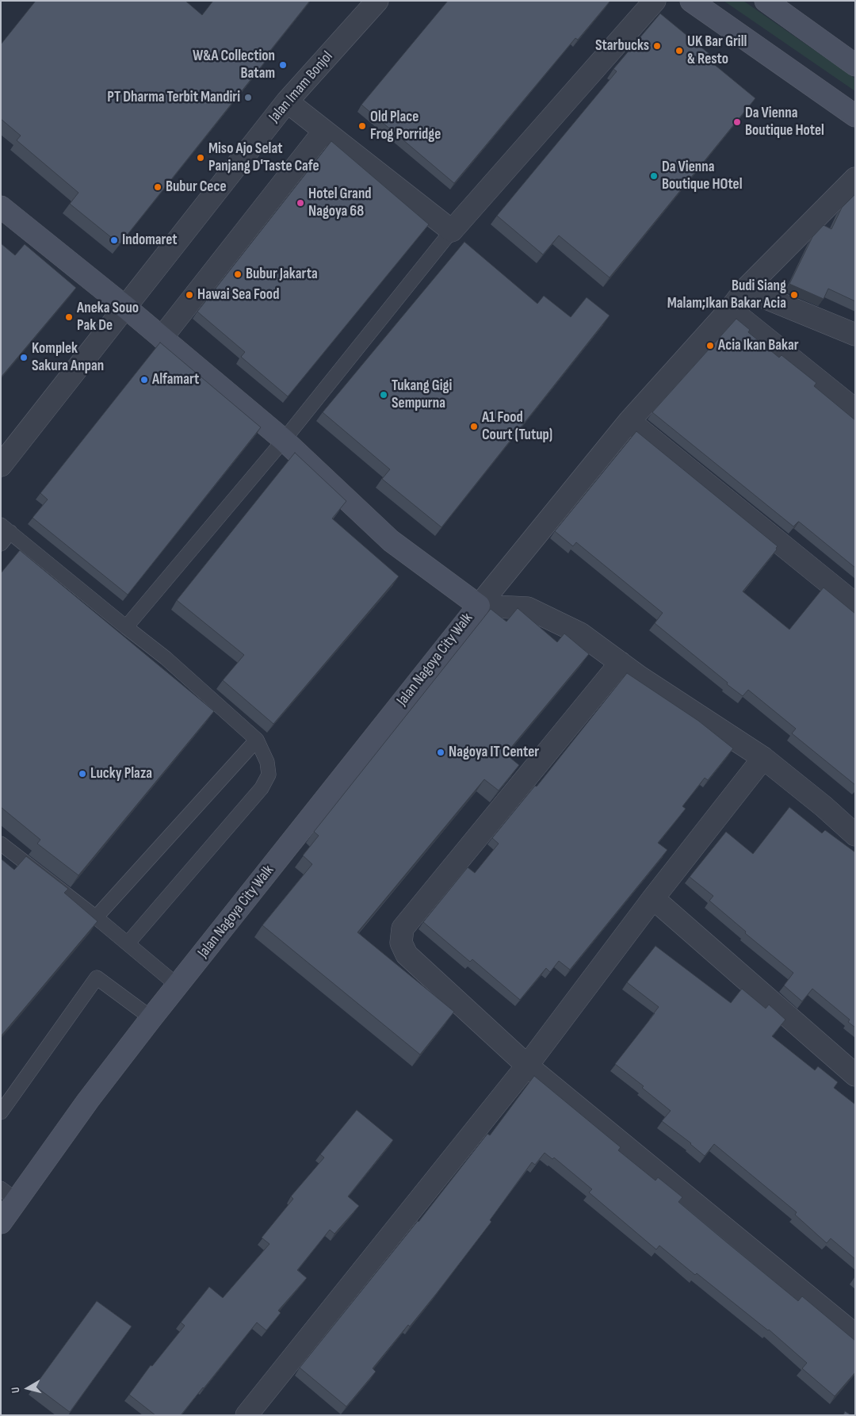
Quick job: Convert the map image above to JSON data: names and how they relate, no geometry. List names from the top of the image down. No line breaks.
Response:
{"streets":{"street":["Jalan Imam Bonjol","Jalan Nagoya City Walk"]},"places":["Starbucks","UK Bar Grill & Resto","W&A Collection Batam","PT Dharma Terbit Mandiri","Da Vienna Boutique Hotel","Old Place Frog Porridge","Miso Ajo Selat Panjang D'Taste Cafe","Da Vienna Boutique HOtel","Bubur Cece","Hotel Grand Nagoya 68","Indomaret","Bubur Jakarta","Hawai Sea Food","Budi Siang Malam;Ikan Bakar Acia","Aneka Souo Pak De","Acia Ikan Bakar","Komplek Sakura Anpan","Alfamart","Tukang Gigi Sempurna","A1 Food Court (Tutup)","Nagoya IT Center","Lucky Plaza"],"north":"left"}
